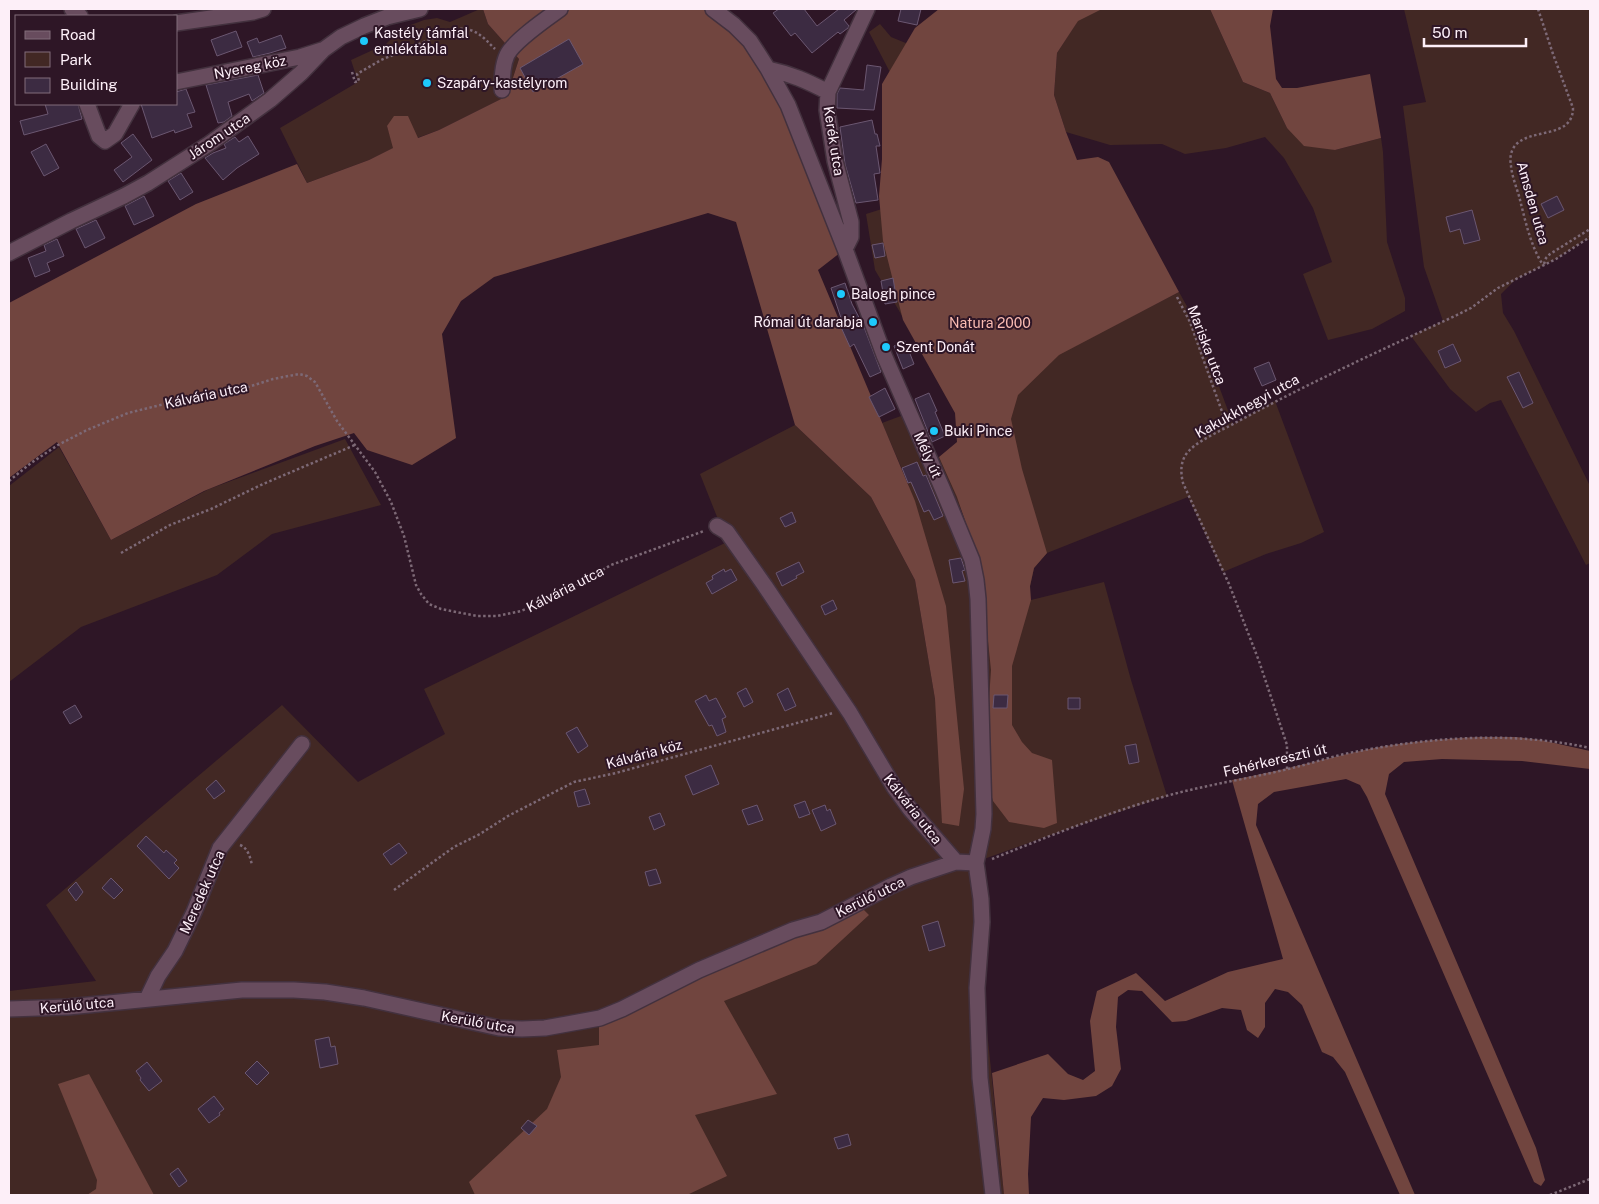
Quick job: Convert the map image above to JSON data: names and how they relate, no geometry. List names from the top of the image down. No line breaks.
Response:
{"streets":{"street":["Nyereg köz","Járom utca","Kerék utca","Kálvária utca","Mély út","Meredek utca","Kerülő utca"],"path":["Amsden utca","Mariska utca","Kakukkhegyi utca","Kálvária köz","Fehérkereszti út"]},"crossings":[["Nyereg köz","Járom utca"],["Kerék utca","Mély út"],["Amsden utca","Kakukkhegyi utca"],["Mariska utca","Kakukkhegyi utca"],["Kálvária utca","Kálvária köz"],["Kálvária utca","Kerülő utca"],["Kakukkhegyi utca","Fehérkereszti út"],["Mély út","Fehérkereszti út"],["Mély út","Kerülő utca"],["Fehérkereszti út","Kerülő utca"],["Meredek utca","Kerülő utca"]],"parks":["Natura 2000"],"places":["Kastély támfal emléktábla","Szapáry-kastélyrom","Balogh pince","Római út darabja","Szent Donát","Buki Pince"],"legend":["Road","Park","Building"],"scale_bar":"50 m"}
